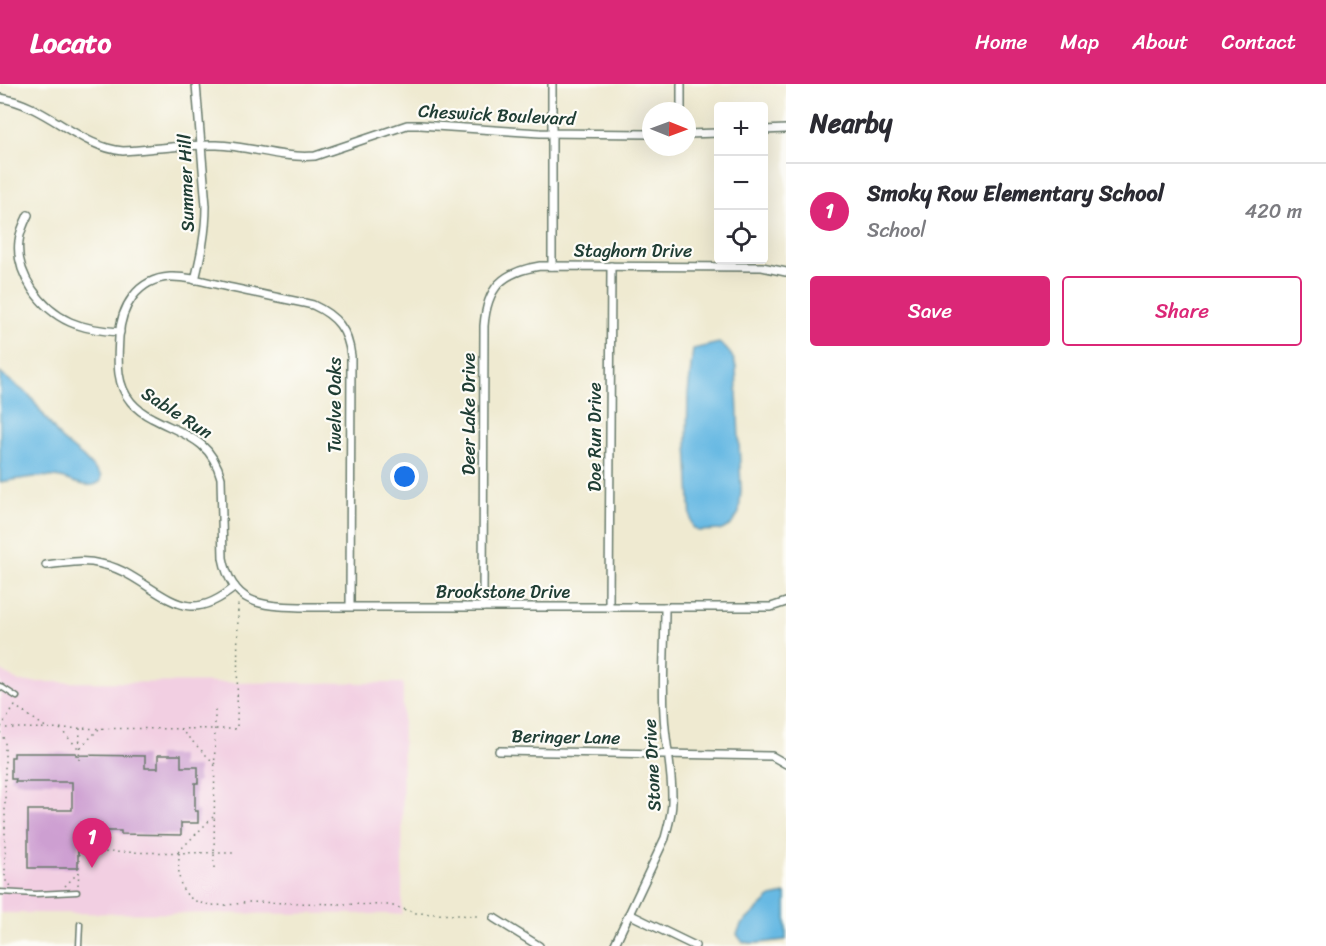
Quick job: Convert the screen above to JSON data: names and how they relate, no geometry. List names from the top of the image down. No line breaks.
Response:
{"streets":{"street":["Cheswick Boulevard","Summer Hill","Staghorn Drive","Twelve Oaks","Sable Run","Deer Lake Drive","Doe Run Drive","Brookstone Drive","Beringer Lane","Stone Drive"]},"crossings":[["Cheswick Boulevard","Summer Hill"],["Summer Hill","Twelve Oaks"],["Summer Hill","Sable Run"],["Staghorn Drive","Deer Lake Drive"],["Staghorn Drive","Doe Run Drive"],["Twelve Oaks","Sable Run"],["Twelve Oaks","Brookstone Drive"],["Sable Run","Brookstone Drive"],["Deer Lake Drive","Brookstone Drive"],["Doe Run Drive","Brookstone Drive"],["Brookstone Drive","Stone Drive"],["Beringer Lane","Stone Drive"]],"north":"right","page":{"header":"Locato","nav":["Home","Map","About","Contact"],"heading":"Nearby","map_buttons":["+","−"],"list":[{"mark":"1","name":"Smoky Row Elementary School","note":"School","value":"420 m"}],"buttons":["Save","Share"],"pins":"1"}}
